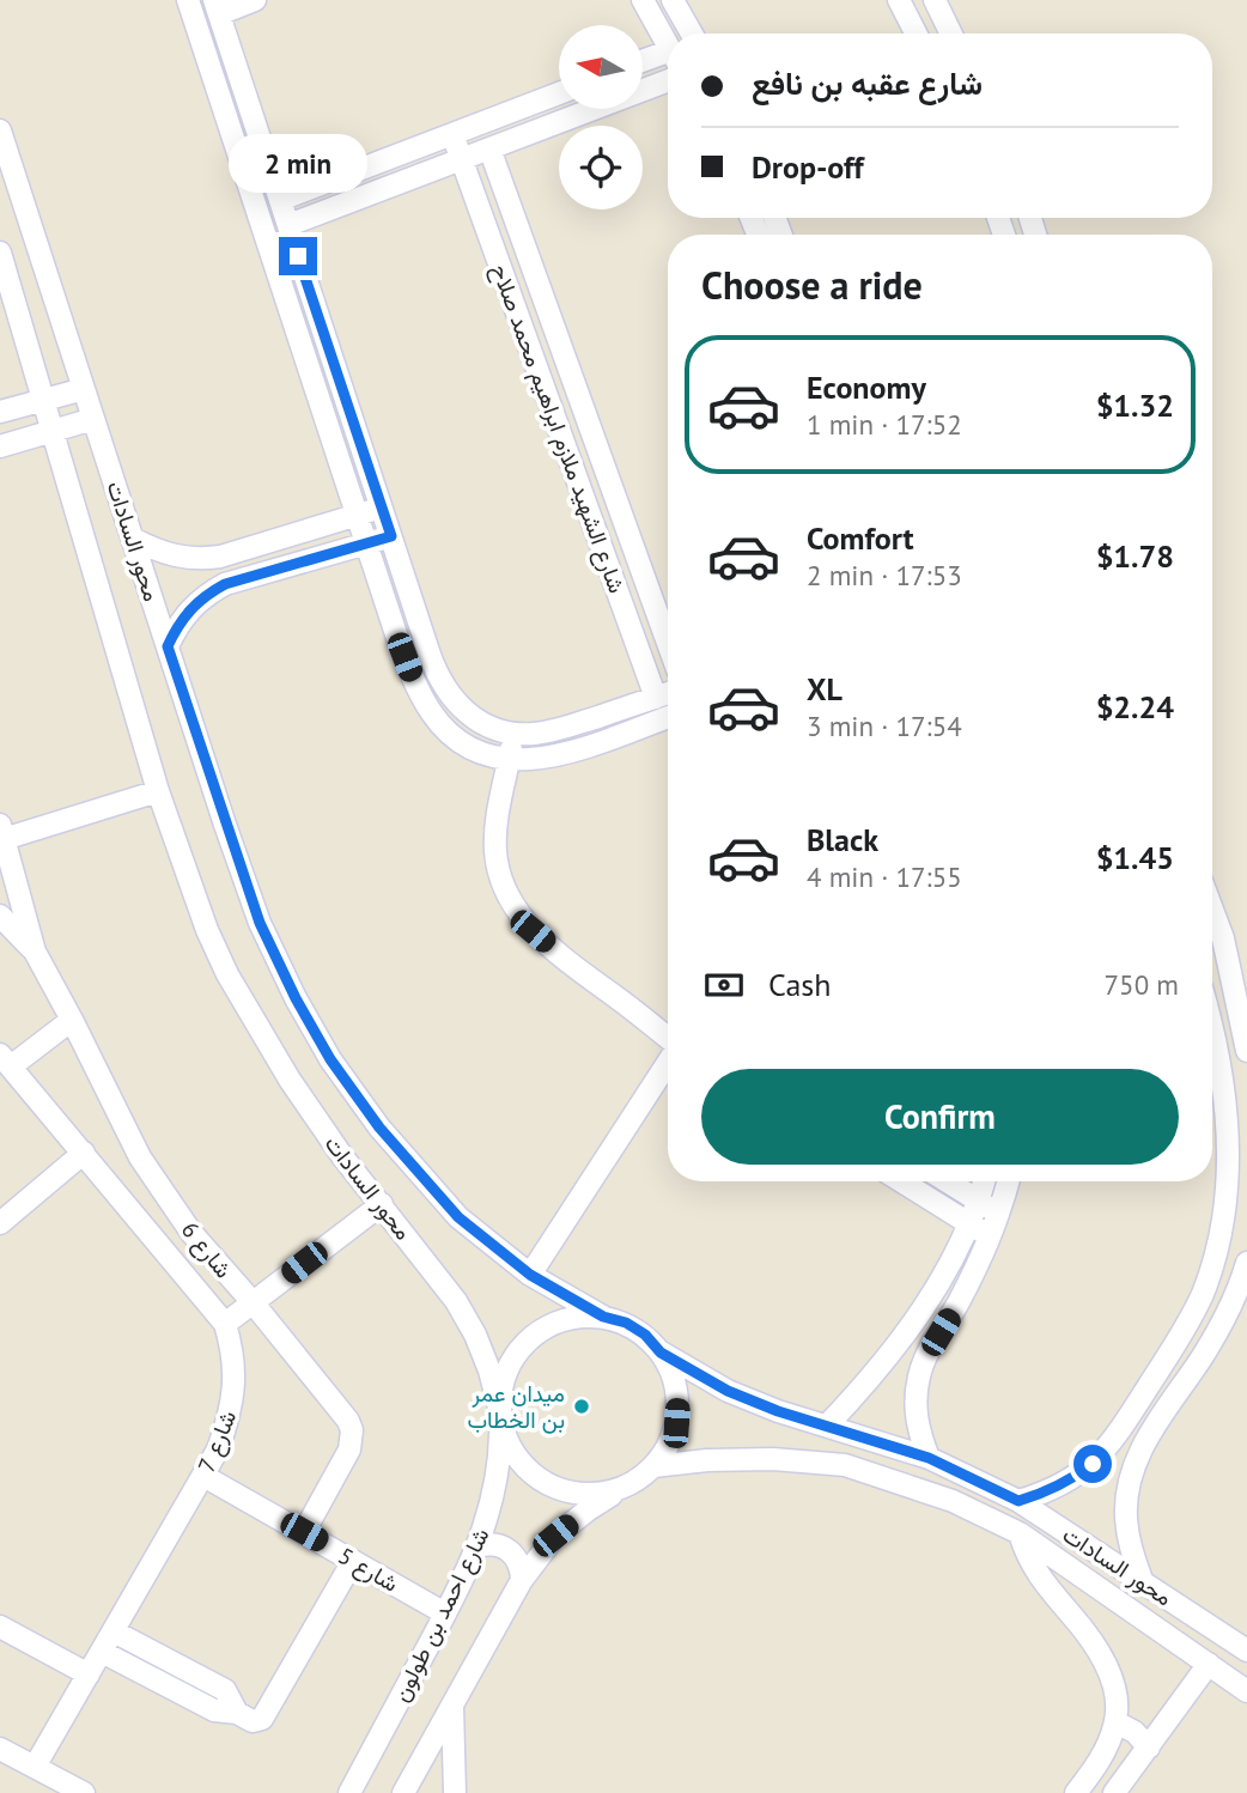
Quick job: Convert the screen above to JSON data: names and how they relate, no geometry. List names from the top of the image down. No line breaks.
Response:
{"streets":{"street":["شارع الشهيد ملازم ابراهيم محمد صلاح","محور السادات","شارع 6","شارع 7","شارع 5","شارع احمد بن طولون"]},"crossings":[["محور السادات","شارع احمد بن طولون"],["شارع 6","شارع 5"],["شارع 7","شارع 5"],["شارع 5","شارع احمد بن طولون"]],"places":["ميدان عمر بن الخطاب"],"north":"left","page":{"banner":["شارع عقبه بن نافع","Drop-off"],"bubble":"2 min","heading":"Choose a ride","list":[{"name":"Economy","note":"1 min · 17:52","value":"$1.32"},{"name":"Comfort","note":"2 min · 17:53","value":"$1.78"},{"name":"XL","note":"3 min · 17:54","value":"$2.24"},{"name":"Black","note":"4 min · 17:55","value":"$1.45"}],"pay":["Cash","750 m"],"buttons":"Confirm"}}
